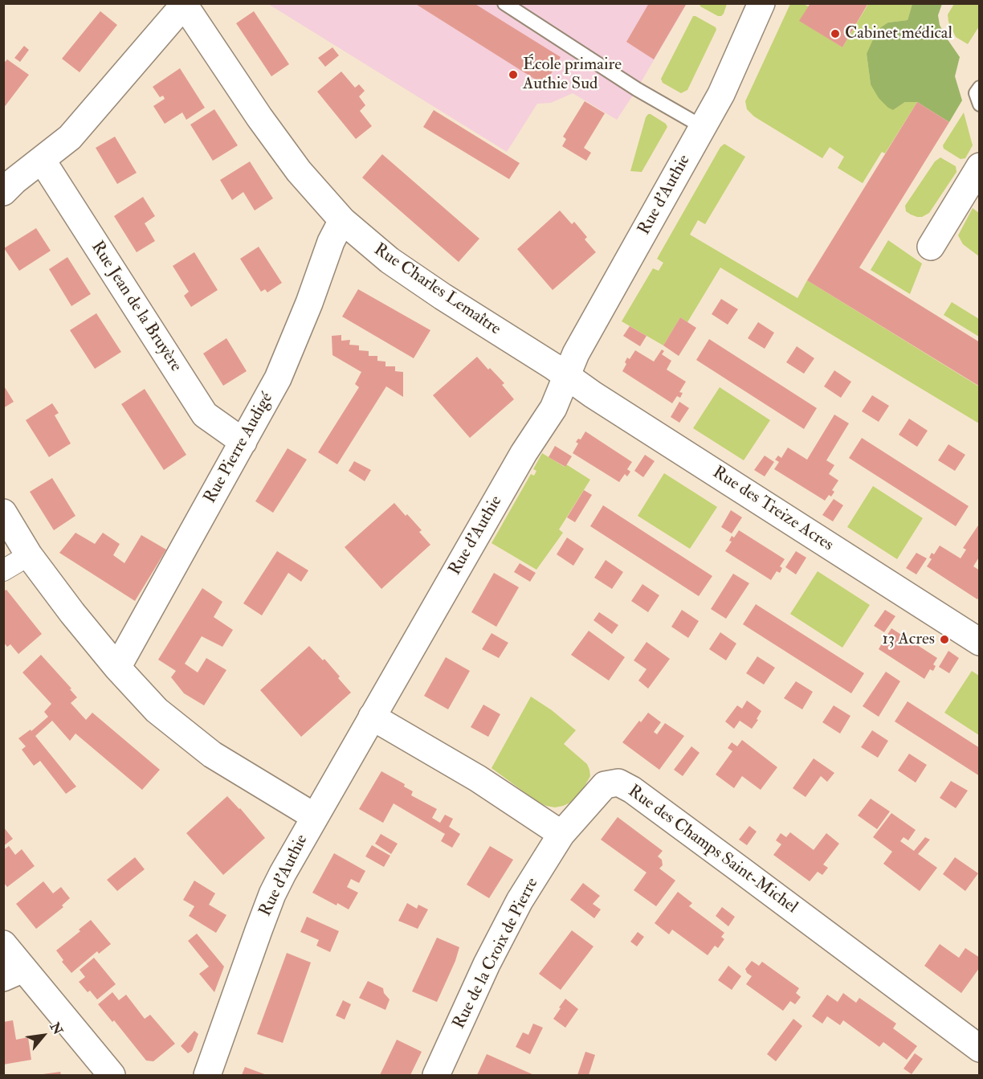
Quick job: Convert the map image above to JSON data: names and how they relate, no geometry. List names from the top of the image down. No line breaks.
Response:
{"streets":{"street":["Rue d'Authie","Rue Charles Lemaître","Rue Jean de la Bruyère","Rue Pierre Audigé","Rue des Treize Acres","Rue des Champs Saint-Michel","Rue de la Croix de Pierre"]},"crossings":[["Rue d'Authie","Rue Charles Lemaître"],["Rue d'Authie","Rue des Treize Acres"],["Rue Charles Lemaître","Rue Pierre Audigé"],["Rue Charles Lemaître","Rue des Treize Acres"],["Rue Jean de la Bruyère","Rue Pierre Audigé"],["Rue des Champs Saint-Michel","Rue de la Croix de Pierre"]],"places":["Cabinet médical","École primaire Authie Sud","13 Acres"],"north":"top right"}
